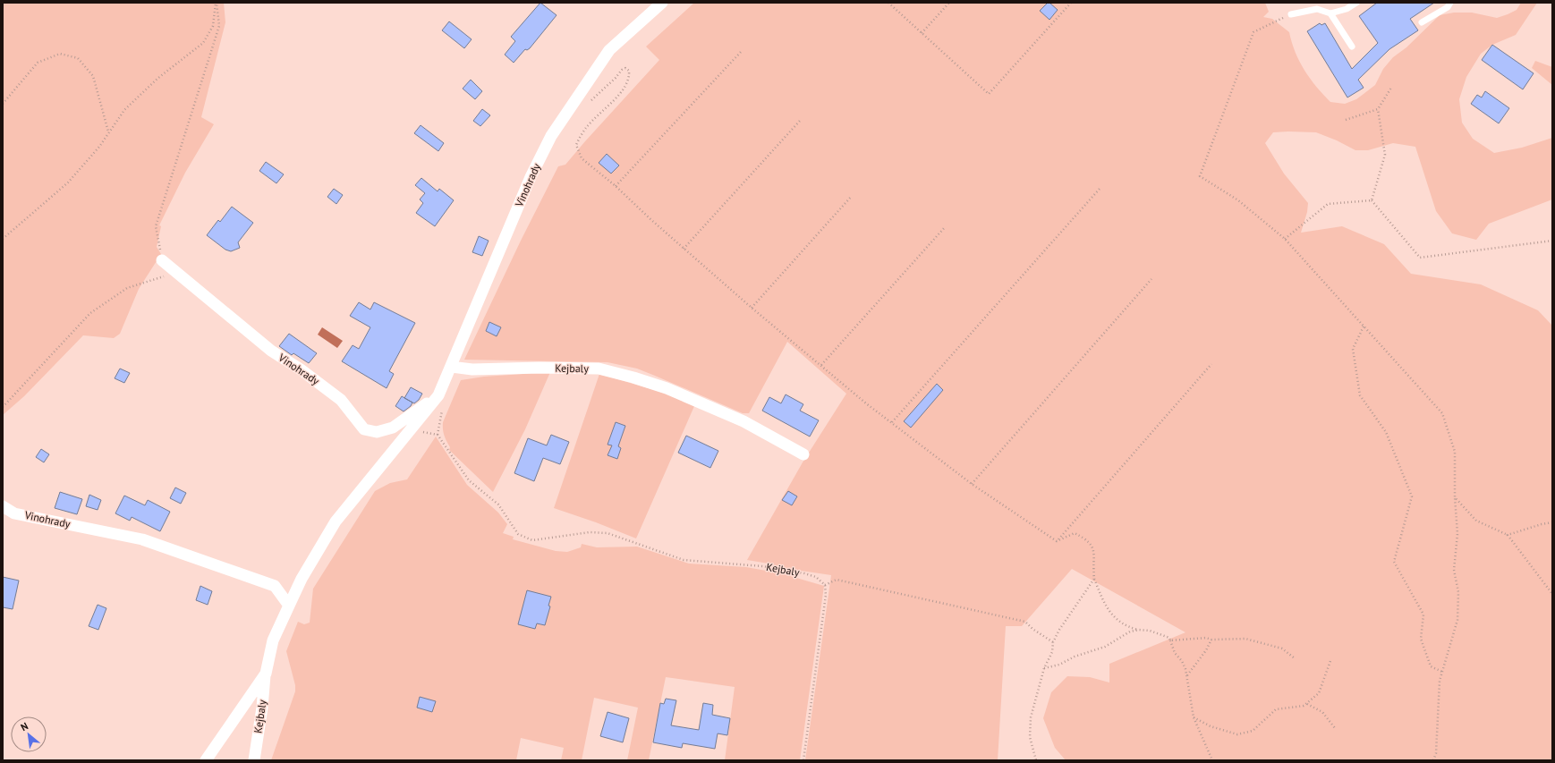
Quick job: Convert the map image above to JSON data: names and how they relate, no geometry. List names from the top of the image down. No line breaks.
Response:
{"streets":{"street":["Vinohrady","Kejbaly"]},"crossings":[["Vinohrady","Kejbaly"]],"north":"top left"}
